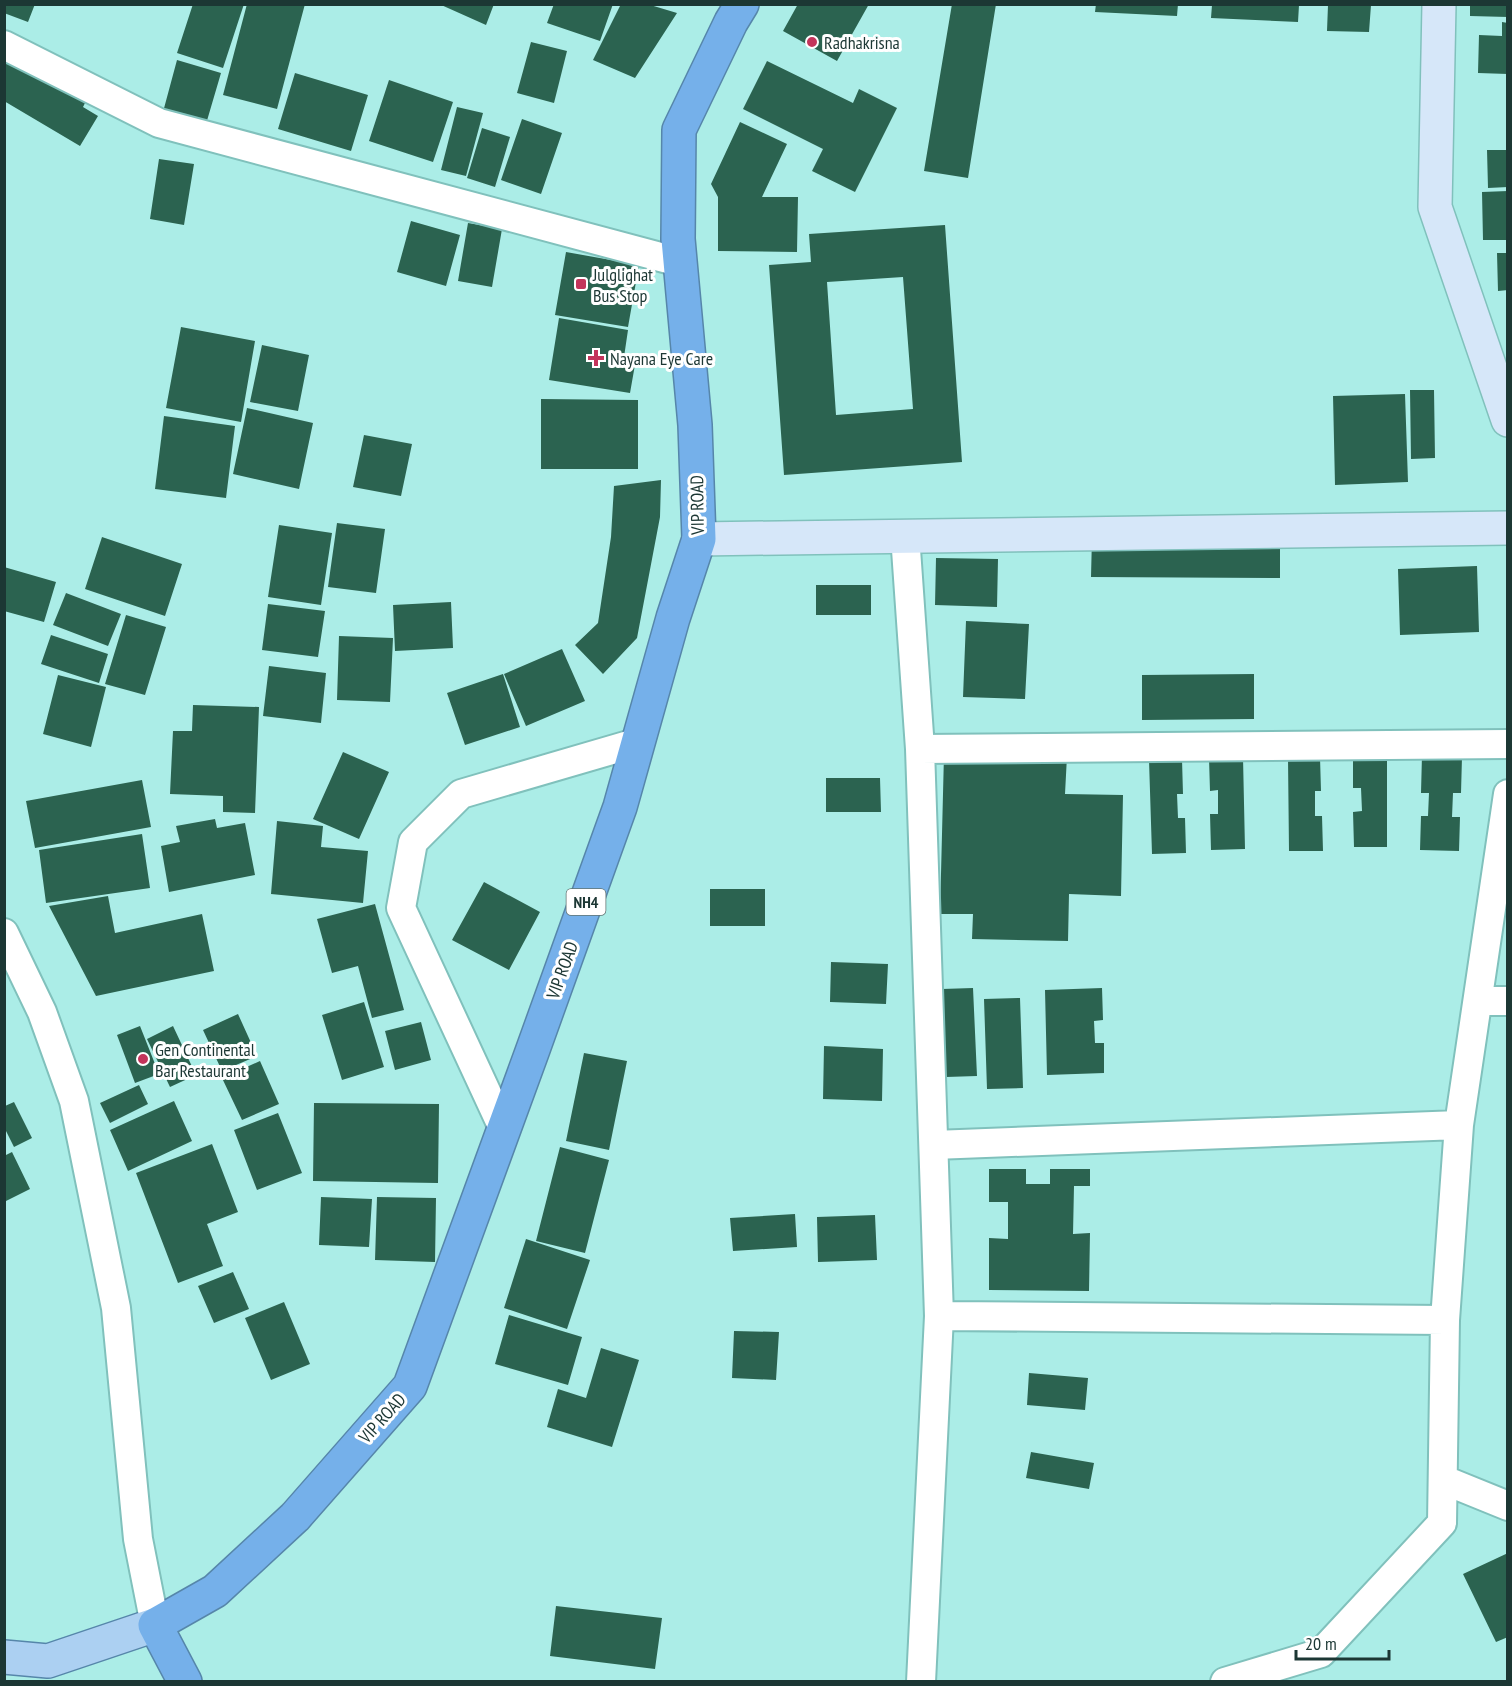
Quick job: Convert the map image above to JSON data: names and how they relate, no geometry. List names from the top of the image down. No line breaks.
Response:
{"streets":{"highway":["VIP ROAD","NH4"]},"places":{"other":["Radhakrisna","Gen Continental Bar Restaurant"],"transit":["Julglighat Bus Stop"],"health":["Nayana Eye Care"]},"scale_bar":"20 m"}
